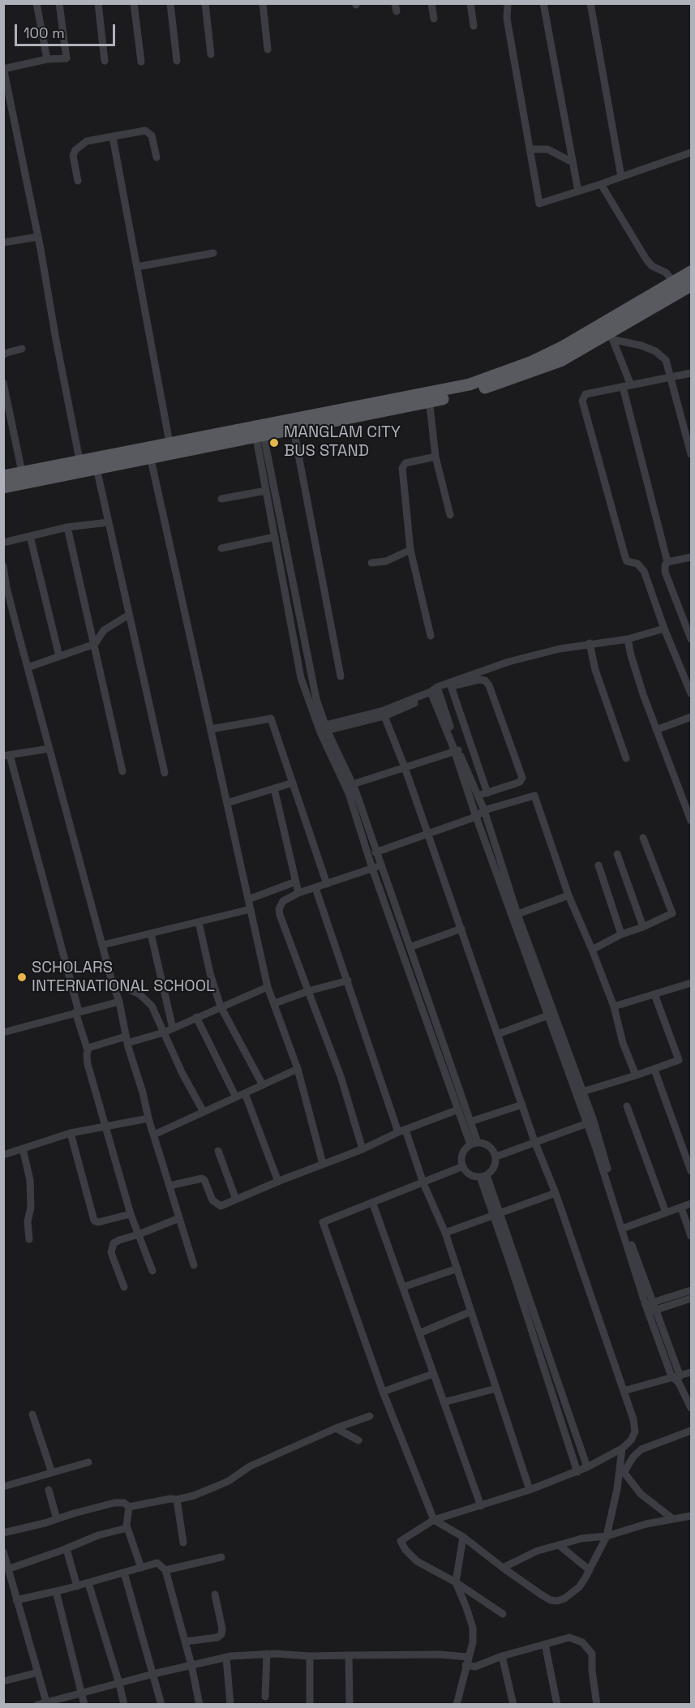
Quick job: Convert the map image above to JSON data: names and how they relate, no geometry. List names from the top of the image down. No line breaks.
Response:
{"places":["MANGLAM CITY BUS STAND","SCHOLARS INTERNATIONAL SCHOOL"],"scale_bar":"100 m"}
